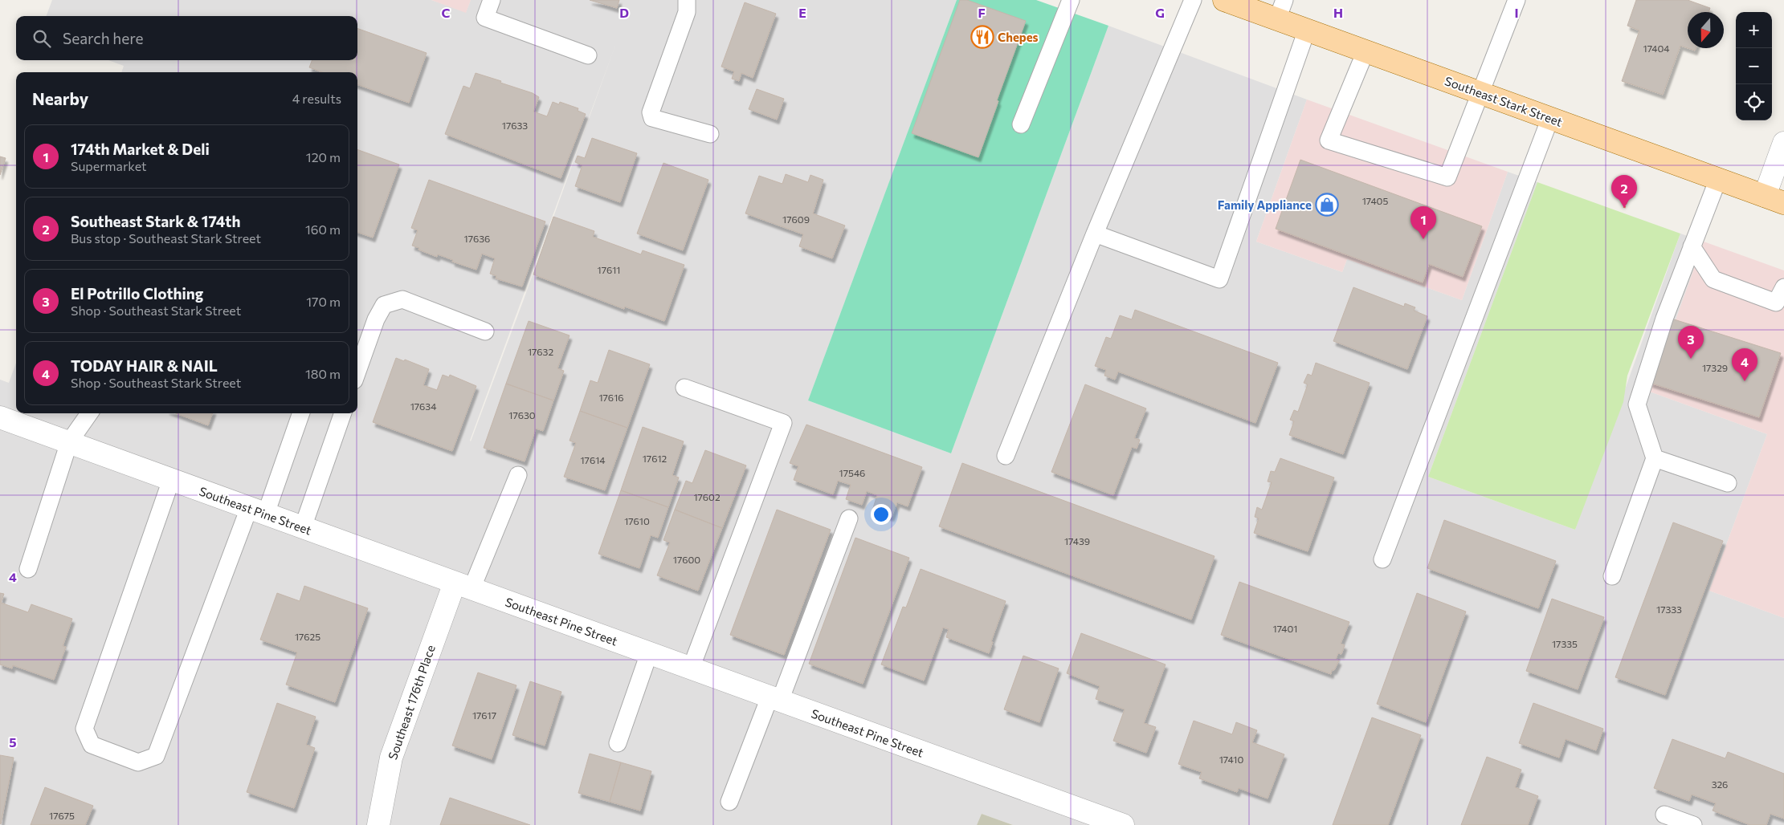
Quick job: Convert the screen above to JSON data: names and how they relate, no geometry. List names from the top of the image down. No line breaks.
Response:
{"streets":{"main road":["Southeast Stark Street"],"street":["Southeast Pine Street","Southeast 176th Place"]},"crossings":[["Southeast Pine Street","Southeast 176th Place"]],"places":{"restaurant":["Chepes"],"shop":["Family Appliance"]},"house_numbers":["17404","17633","17405","17609","17636","17611","17632","17329","17616","17634","17630","17612","17614","17546","17602","17610","17439","17600","17333","17401","17625","17335","17617","17410","326","17675"],"north":"bottom","page":{"map_buttons":["+","−"],"search":"Search here","heading":["Nearby","4 results"],"list":[{"mark":"1","name":"174th Market & Deli","note":"Supermarket","value":"120 m"},{"mark":"2","name":"Southeast Stark & 174th","note":"Bus stop · Southeast Stark Street","value":"160 m"},{"mark":"3","name":"El Potrillo Clothing","note":"Shop · Southeast Stark Street","value":"170 m"},{"mark":"4","name":"TODAY HAIR & NAIL","note":"Shop · Southeast Stark Street","value":"180 m"}],"pins":["2","1","3","4"]},"grid":{"columns":["C","D","E","F","G","H","I"],"rows":["4","5"]}}
